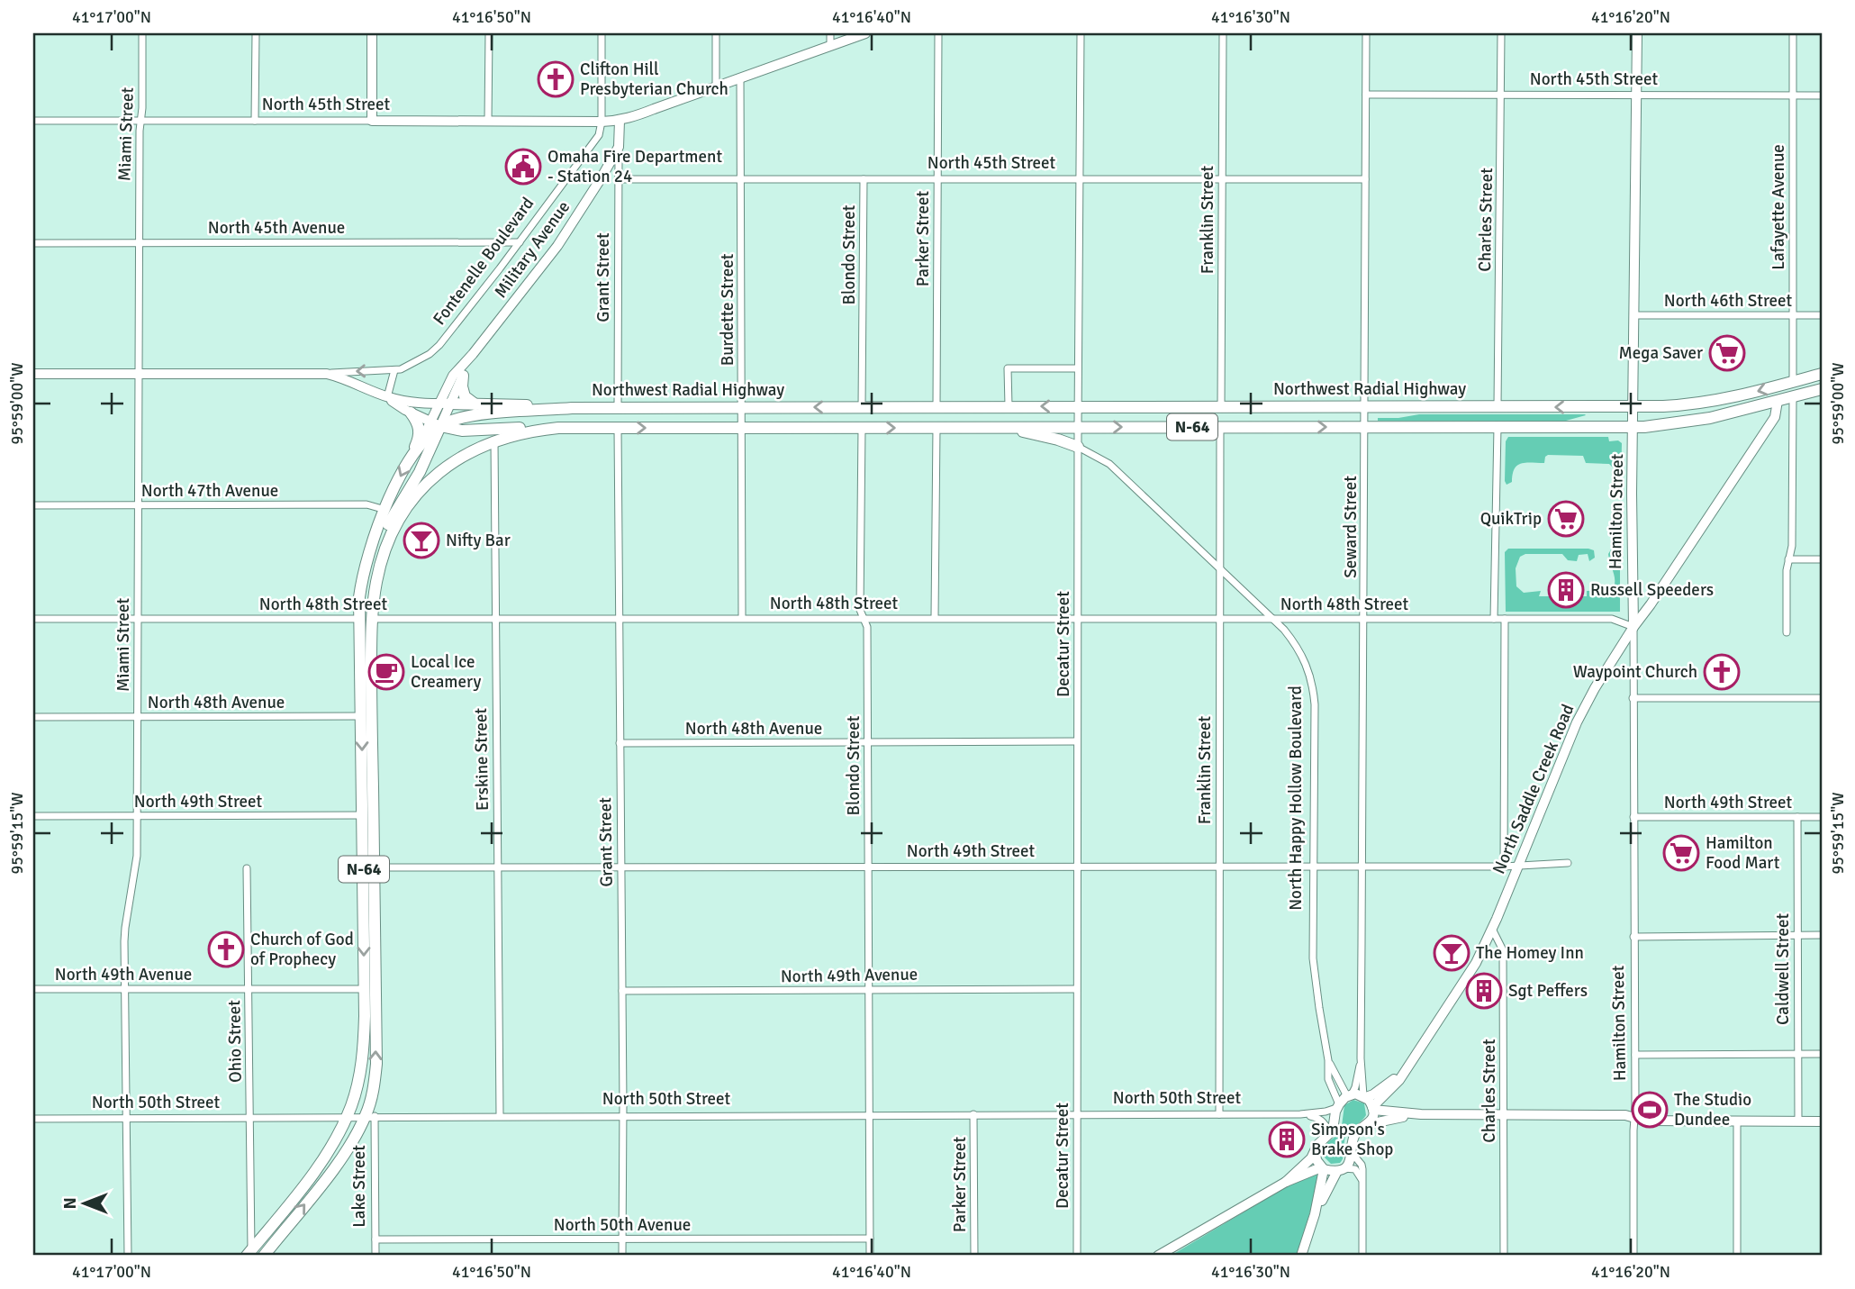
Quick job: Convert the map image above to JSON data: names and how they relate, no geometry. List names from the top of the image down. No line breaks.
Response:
{"streets":{"main road":["North 45th Street","Military Avenue","Fontenelle Boulevard","Northwest Radial Highway","N-64","Hamilton Street","North Saddle Creek Road"],"street":["Miami Street","Lafayette Avenue","Franklin Street","Charles Street","North 45th Avenue","Parker Street","Blondo Street","Grant Street","North 46th Street","Burdette Street","North 47th Avenue","Seward Street","North 48th Street","Decatur Street","North 48th Avenue","Erskine Street","North Happy Hollow Boulevard","North 49th Street","Caldwell Street","North 49th Avenue","Ohio Street","North 50th Street","Lake Street","North 50th Avenue"]},"crossings":[["North 45th Street","Miami Street"],["North 45th Street","Lafayette Avenue"],["North 45th Street","Franklin Street"],["North 45th Street","Charles Street"],["North 45th Street","Parker Street"],["North 45th Street","Military Avenue"],["North 45th Street","Blondo Street"],["North 45th Street","Fontenelle Boulevard"],["North 45th Street","Grant Street"],["North 45th Street","Burdette Street"],["North 45th Street","Hamilton Street"],["North 45th Street","Seward Street"],["North 45th Street","Decatur Street"],["Miami Street","North 45th Avenue"],["Miami Street","Fontenelle Boulevard"],["Miami Street","North 47th Avenue"],["Miami Street","North 48th Street"],["Miami Street","North 48th Avenue"],["Miami Street","North 49th Street"],["Miami Street","North 49th Avenue"],["Miami Street","North 50th Street"],["Lafayette Avenue","North 46th Street"],["Lafayette Avenue","Northwest Radial Highway"],["Franklin Street","Northwest Radial Highway"],["Franklin Street","N-64"],["Franklin Street","North 48th Street"],["Franklin Street","North Happy Hollow Boulevard"],["Franklin Street","North 49th Street"],["Franklin Street","North 50th Street"],["Charles Street","Northwest Radial Highway"],["Charles Street","North Saddle Creek Road"],["North 45th Avenue","Fontenelle Boulevard"],["Parker Street","Northwest Radial Highway"],["Parker Street","North 50th Street"],["Military Avenue","Grant Street"],["Military Avenue","Northwest Radial Highway"],["Blondo Street","Northwest Radial Highway"],["Blondo Street","N-64"],["Blondo Street","North 48th Street"],["Blondo Street","North 48th Avenue"],["Blondo Street","North 49th Street"],["Blondo Street","North 49th Avenue"],["Blondo Street","North 50th Street"],["Blondo Street","North 50th Avenue"],["Grant Street","Northwest Radial Highway"],["Grant Street","N-64"],["Grant Street","North 48th Street"],["Grant Street","North 48th Avenue"],["Grant Street","North 49th Street"],["Grant Street","North 49th Avenue"],["Grant Street","North 50th Street"],["Grant Street","North 50th Avenue"],["North 46th Street","Hamilton Street"],["Burdette Street","Northwest Radial Highway"],["Burdette Street","N-64"],["Burdette Street","North 48th Street"],["Northwest Radial Highway","North 47th Avenue"],["Northwest Radial Highway","Hamilton Street"],["Northwest Radial Highway","Seward Street"],["Northwest Radial Highway","North 48th Street"],["Northwest Radial Highway","Decatur Street"],["Northwest Radial Highway","North 48th Avenue"],["Northwest Radial Highway","North 49th Street"],["Northwest Radial Highway","North 49th Avenue"],["Northwest Radial Highway","Ohio Street"],["Northwest Radial Highway","North 50th Street"],["N-64","Hamilton Street"],["N-64","Seward Street"],["N-64","North 48th Street"],["N-64","Decatur Street"],["N-64","Erskine Street"],["N-64","North Saddle Creek Road"],["N-64","North 49th Street"],["N-64","North 50th Street"],["N-64","Lake Street"],["Hamilton Street","North 48th Street"],["Hamilton Street","North Saddle Creek Road"],["Hamilton Street","North 49th Street"],["Seward Street","North 48th Street"],["Seward Street","North Saddle Creek Road"],["Seward Street","North Happy Hollow Boulevard"],["Seward Street","North 49th Street"],["North 48th Street","Decatur Street"],["North 48th Street","Erskine Street"],["North 48th Street","North Saddle Creek Road"],["North 48th Street","North Happy Hollow Boulevard"],["Decatur Street","North 48th Avenue"],["Decatur Street","North Happy Hollow Boulevard"],["Decatur Street","North 49th Street"],["Decatur Street","North 49th Avenue"],["Decatur Street","North 50th Street"],["Erskine Street","North 49th Street"],["Erskine Street","North 50th Street"],["North Saddle Creek Road","North 49th Street"],["North Happy Hollow Boulevard","North 49th Street"],["North Happy Hollow Boulevard","North 50th Street"],["North 49th Street","Caldwell Street"],["North 49th Avenue","Ohio Street"],["Ohio Street","North 50th Street"],["North 50th Street","Lake Street"],["Lake Street","North 50th Avenue"]],"places":{"church":["Clifton Hill Presbyterian Church","Waypoint Church","Church of God of Prophecy"],"public building":["Omaha Fire Department - Station 24"],"supermarket":["Mega Saver","QuikTrip","Hamilton Food Mart"],"bar":["Nifty Bar","The Homey Inn"],"building":["Russell Speeders","Sgt Peffers","Simpson's Brake Shop"],"cafe":["Local Ice Creamery"],"sports":["The Studio Dundee"]},"north":"left","coordinates":["41°17'00\"N","41°16'50\"N","41°16'40\"N","41°16'30\"N","41°16'20\"N","95°59'00\"W","95°59'15\"W"]}
